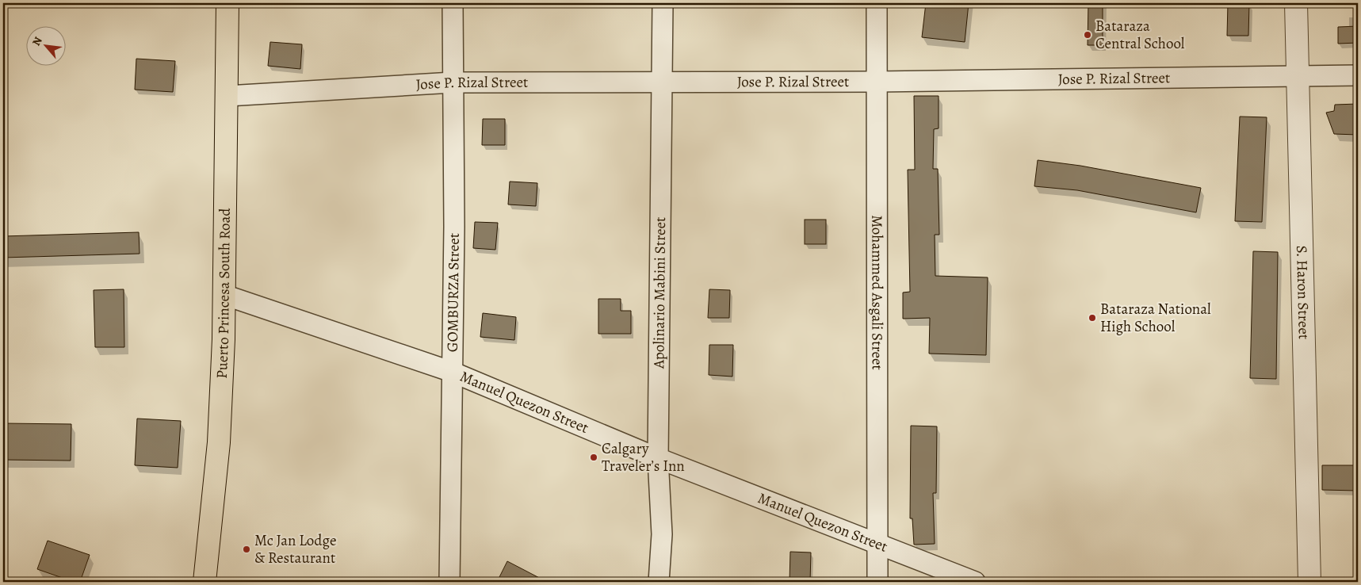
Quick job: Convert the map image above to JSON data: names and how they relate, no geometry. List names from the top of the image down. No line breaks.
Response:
{"streets":{"main road":["Puerto Princesa South Road"],"street":["Jose P. Rizal Street","GOMBURZA Street","Apolinario Mabini Street","Mohammed Asgali Street","S. Haron Street","Manuel Quezon Street"]},"crossings":[["Jose P. Rizal Street","GOMBURZA Street"],["Jose P. Rizal Street","Apolinario Mabini Street"],["Jose P. Rizal Street","Mohammed Asgali Street"],["Jose P. Rizal Street","S. Haron Street"],["Jose P. Rizal Street","Puerto Princesa South Road"],["GOMBURZA Street","Manuel Quezon Street"],["Apolinario Mabini Street","Manuel Quezon Street"],["Mohammed Asgali Street","Manuel Quezon Street"],["Puerto Princesa South Road","Manuel Quezon Street"]],"places":["Bataraza Central School","Bataraza National High School","Calgary Traveler’s Inn","Mc Jan Lodge & Restaurant"],"north":"top left"}
